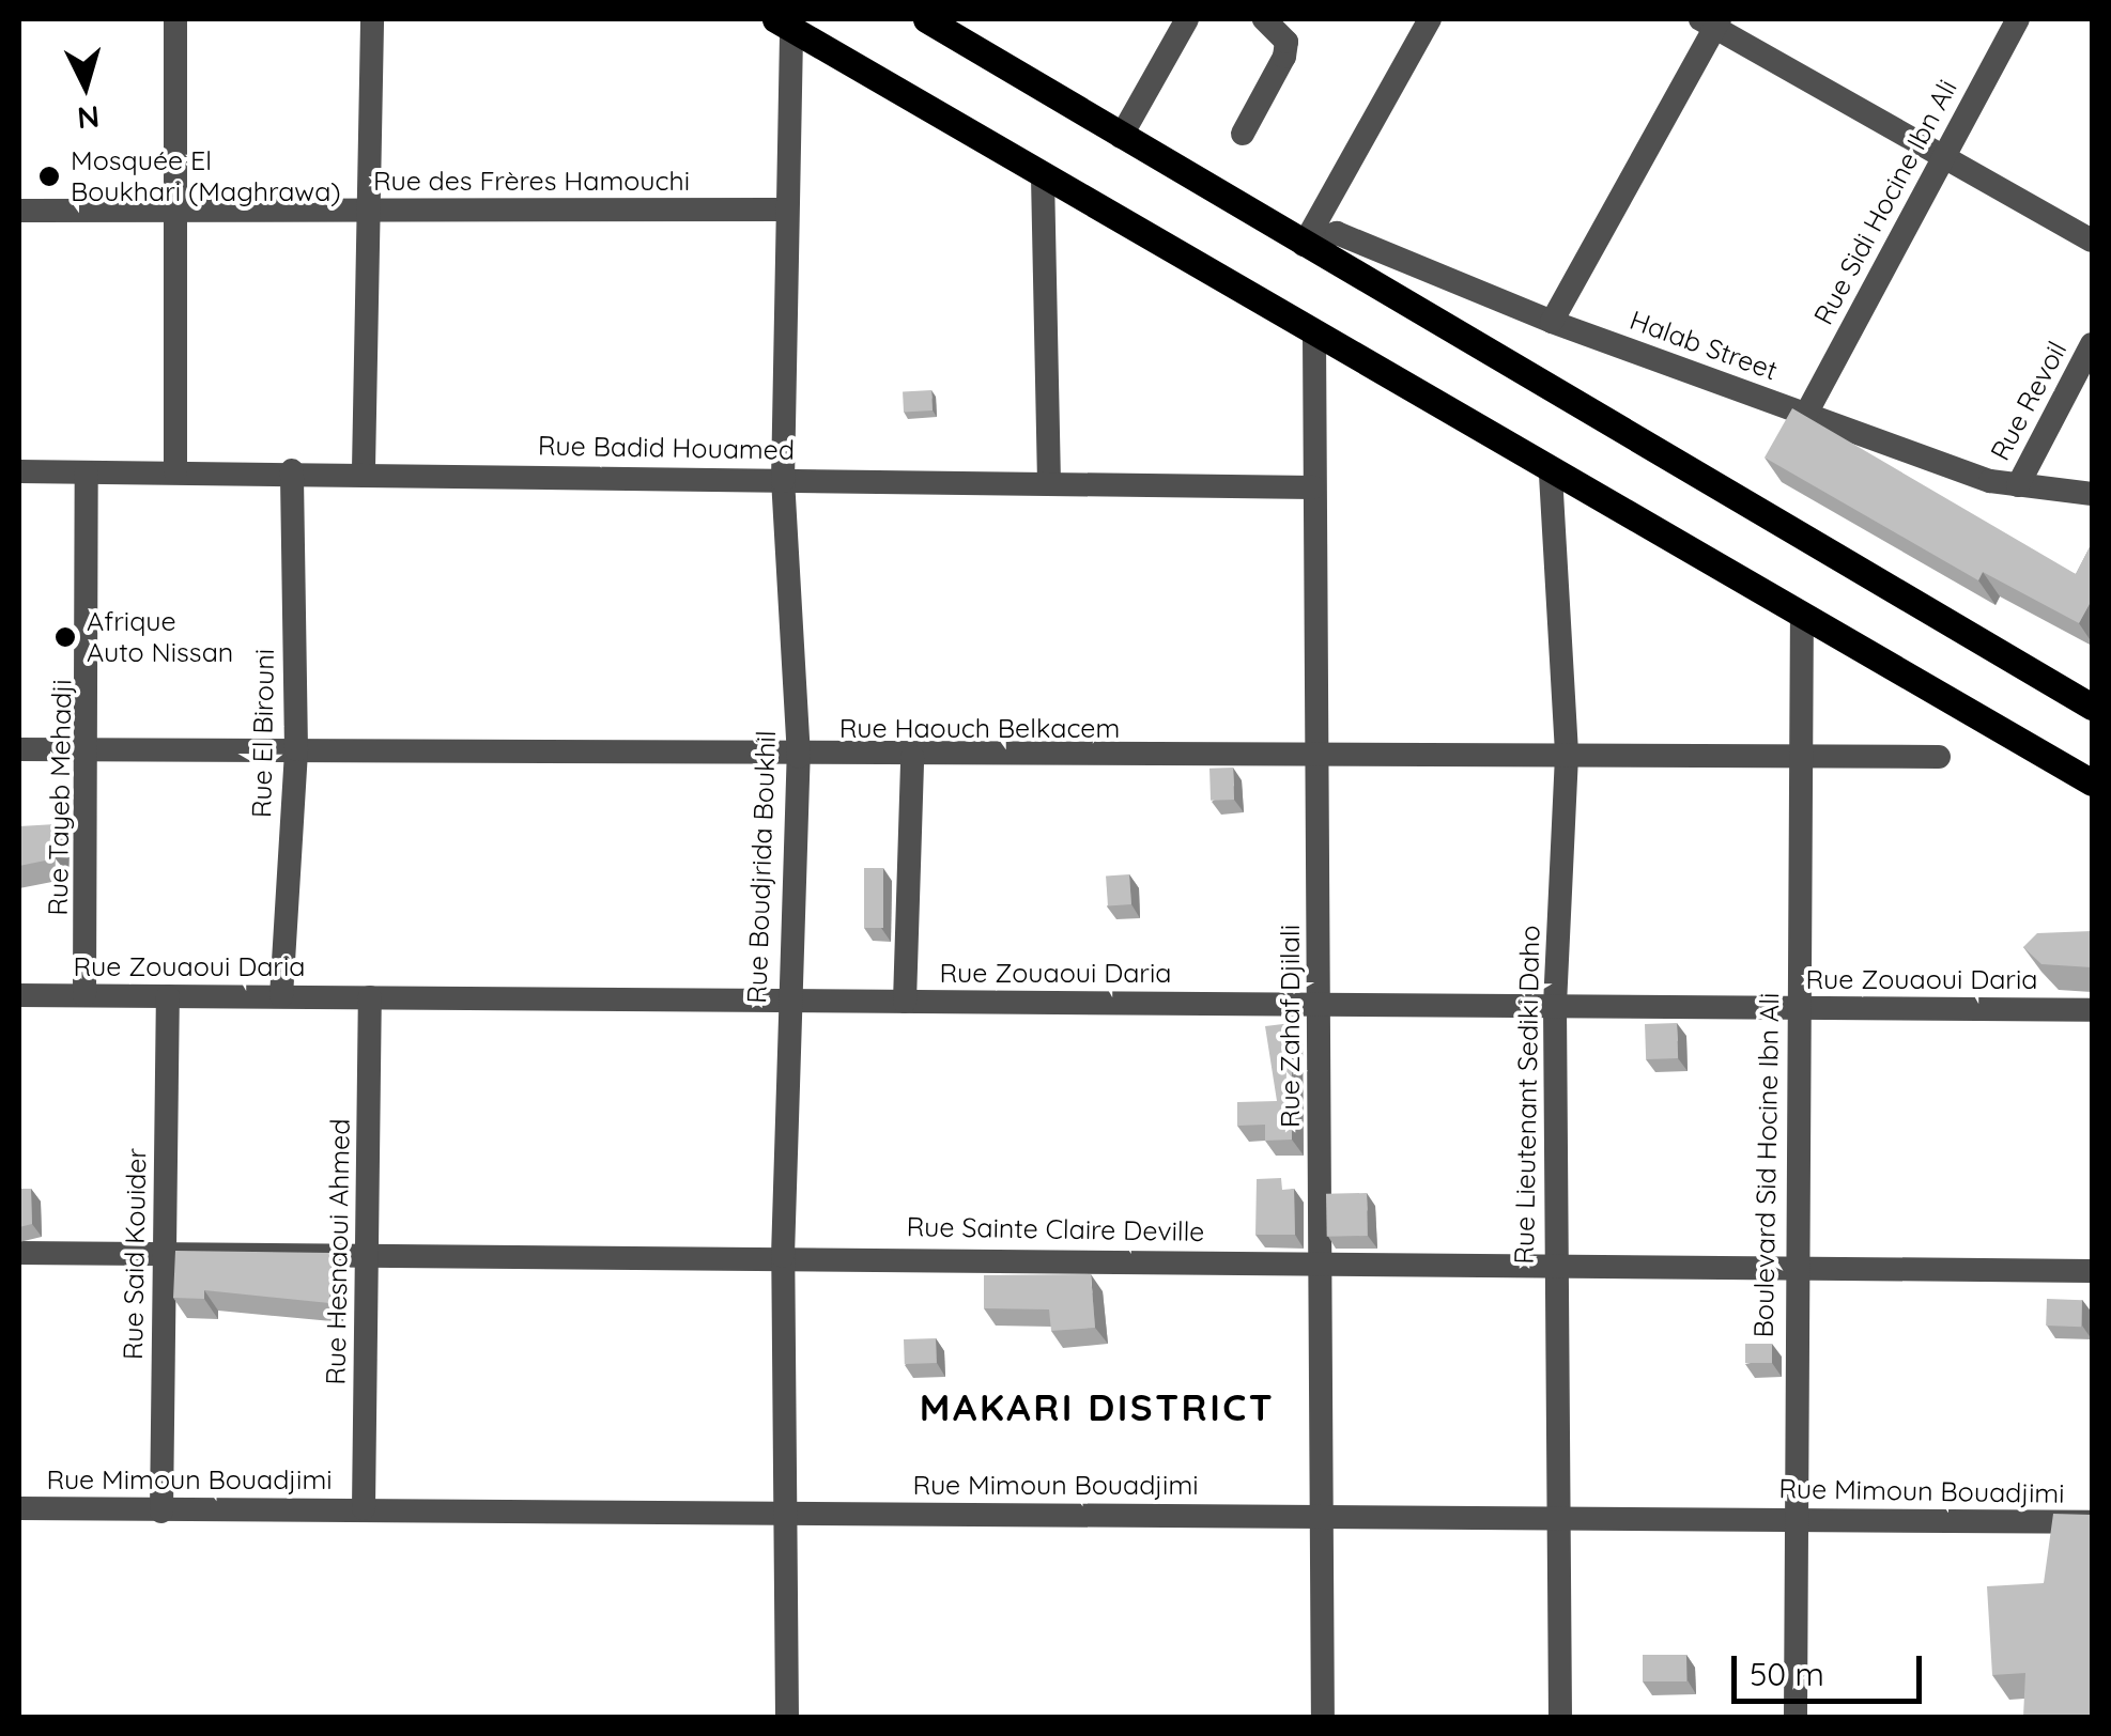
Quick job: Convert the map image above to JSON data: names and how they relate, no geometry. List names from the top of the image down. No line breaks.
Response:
{"streets":{"street":["Rue des Frères Hamouchi","Rue Sidi Hocine Ibn Ali","Halab Street","Rue Revoil","Rue Badid Houamed","Rue Haouch Belkacem","Rue El Birouni","Rue Tayeb Mehadji","Rue Boudjrida Boukhil","Rue Zouaoui Daria","Rue Zahaf Djilali","Rue Lieutenant Sediki Daho","Boulevard Sid Hocine Ibn Ali","Rue Sainte Claire Deville","Rue Hesnaoui Ahmed","Rue Said Kouider","Rue Mimoun Bouadjimi"]},"crossings":[["Rue des Frères Hamouchi","Rue Boudjrida Boukhil"],["Rue Sidi Hocine Ibn Ali","Halab Street"],["Halab Street","Rue Revoil"],["Rue Badid Houamed","Rue El Birouni"],["Rue Badid Houamed","Rue Tayeb Mehadji"],["Rue Badid Houamed","Rue Boudjrida Boukhil"],["Rue Badid Houamed","Rue Zahaf Djilali"],["Rue Haouch Belkacem","Rue El Birouni"],["Rue Haouch Belkacem","Rue Tayeb Mehadji"],["Rue Haouch Belkacem","Rue Boudjrida Boukhil"],["Rue Haouch Belkacem","Rue Zahaf Djilali"],["Rue Haouch Belkacem","Rue Lieutenant Sediki Daho"],["Rue Haouch Belkacem","Boulevard Sid Hocine Ibn Ali"],["Rue El Birouni","Rue Zouaoui Daria"],["Rue Tayeb Mehadji","Rue Zouaoui Daria"],["Rue Boudjrida Boukhil","Rue Zouaoui Daria"],["Rue Boudjrida Boukhil","Rue Sainte Claire Deville"],["Rue Boudjrida Boukhil","Rue Mimoun Bouadjimi"],["Rue Zouaoui Daria","Rue Zahaf Djilali"],["Rue Zouaoui Daria","Rue Lieutenant Sediki Daho"],["Rue Zouaoui Daria","Boulevard Sid Hocine Ibn Ali"],["Rue Zouaoui Daria","Rue Hesnaoui Ahmed"],["Rue Zouaoui Daria","Rue Said Kouider"],["Rue Zahaf Djilali","Rue Sainte Claire Deville"],["Rue Zahaf Djilali","Rue Mimoun Bouadjimi"],["Rue Lieutenant Sediki Daho","Rue Sainte Claire Deville"],["Rue Lieutenant Sediki Daho","Rue Mimoun Bouadjimi"],["Boulevard Sid Hocine Ibn Ali","Rue Sainte Claire Deville"],["Boulevard Sid Hocine Ibn Ali","Rue Mimoun Bouadjimi"],["Rue Sainte Claire Deville","Rue Hesnaoui Ahmed"],["Rue Sainte Claire Deville","Rue Said Kouider"],["Rue Hesnaoui Ahmed","Rue Mimoun Bouadjimi"],["Rue Said Kouider","Rue Mimoun Bouadjimi"]],"districts":["MAKARI DISTRICT"],"places":["Mosquée El Boukhari (Maghrawa)","Afrique Auto Nissan"],"scale_bar":"50 m","north":"bottom"}
